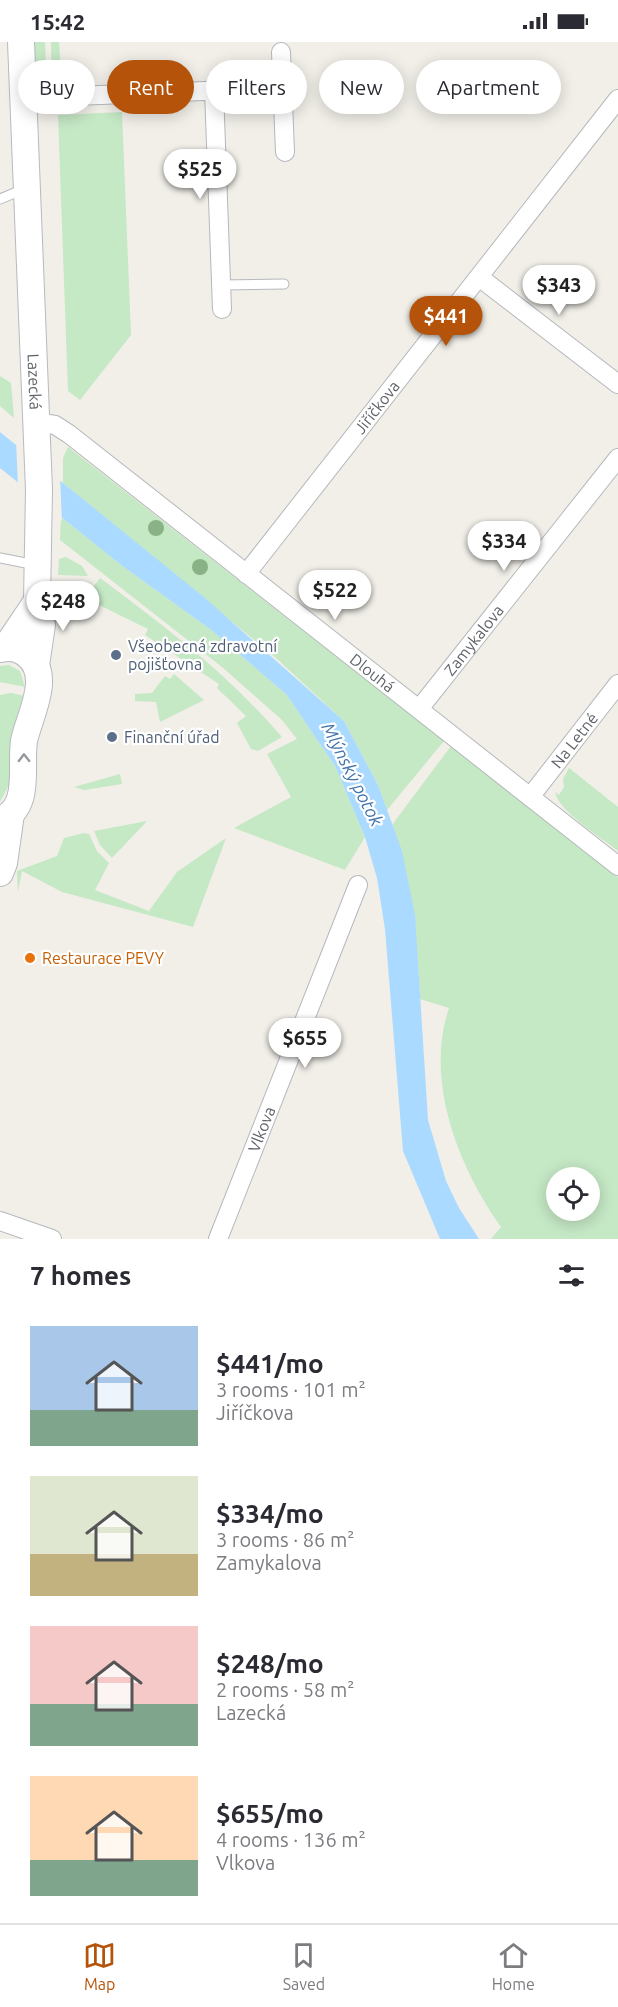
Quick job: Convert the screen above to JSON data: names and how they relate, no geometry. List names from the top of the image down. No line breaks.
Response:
{"streets":{"main road":["Lazecká"],"street":["Jiříčkova","Zamykalova","Dlouhá","Na Letné","Vlkova"]},"crossings":[["Lazecká","Dlouhá"],["Jiříčkova","Dlouhá"],["Zamykalova","Dlouhá"],["Dlouhá","Na Letné"]],"water":["Mlýnský potok"],"places":["Všeobecná zdravotní pojišťovna","Finanční úřad","Restaurace PEVY"],"page":{"status":"15:42","chip":["Buy","Rent","Filters","New","Apartment"],"price":["$525","$343","$441","$334","$522","$248","$655"],"heading":"7 homes","list":[{"name":"$441/mo","note":"3 rooms · 101 m² · Jiříčkova"},{"name":"$334/mo","note":"3 rooms · 86 m² · Zamykalova"},{"name":"$248/mo","note":"2 rooms · 58 m² · Lazecká"},{"name":"$655/mo","note":"4 rooms · 136 m² · Vlkova"}],"tabs":["Map","Saved","Home"]}}
